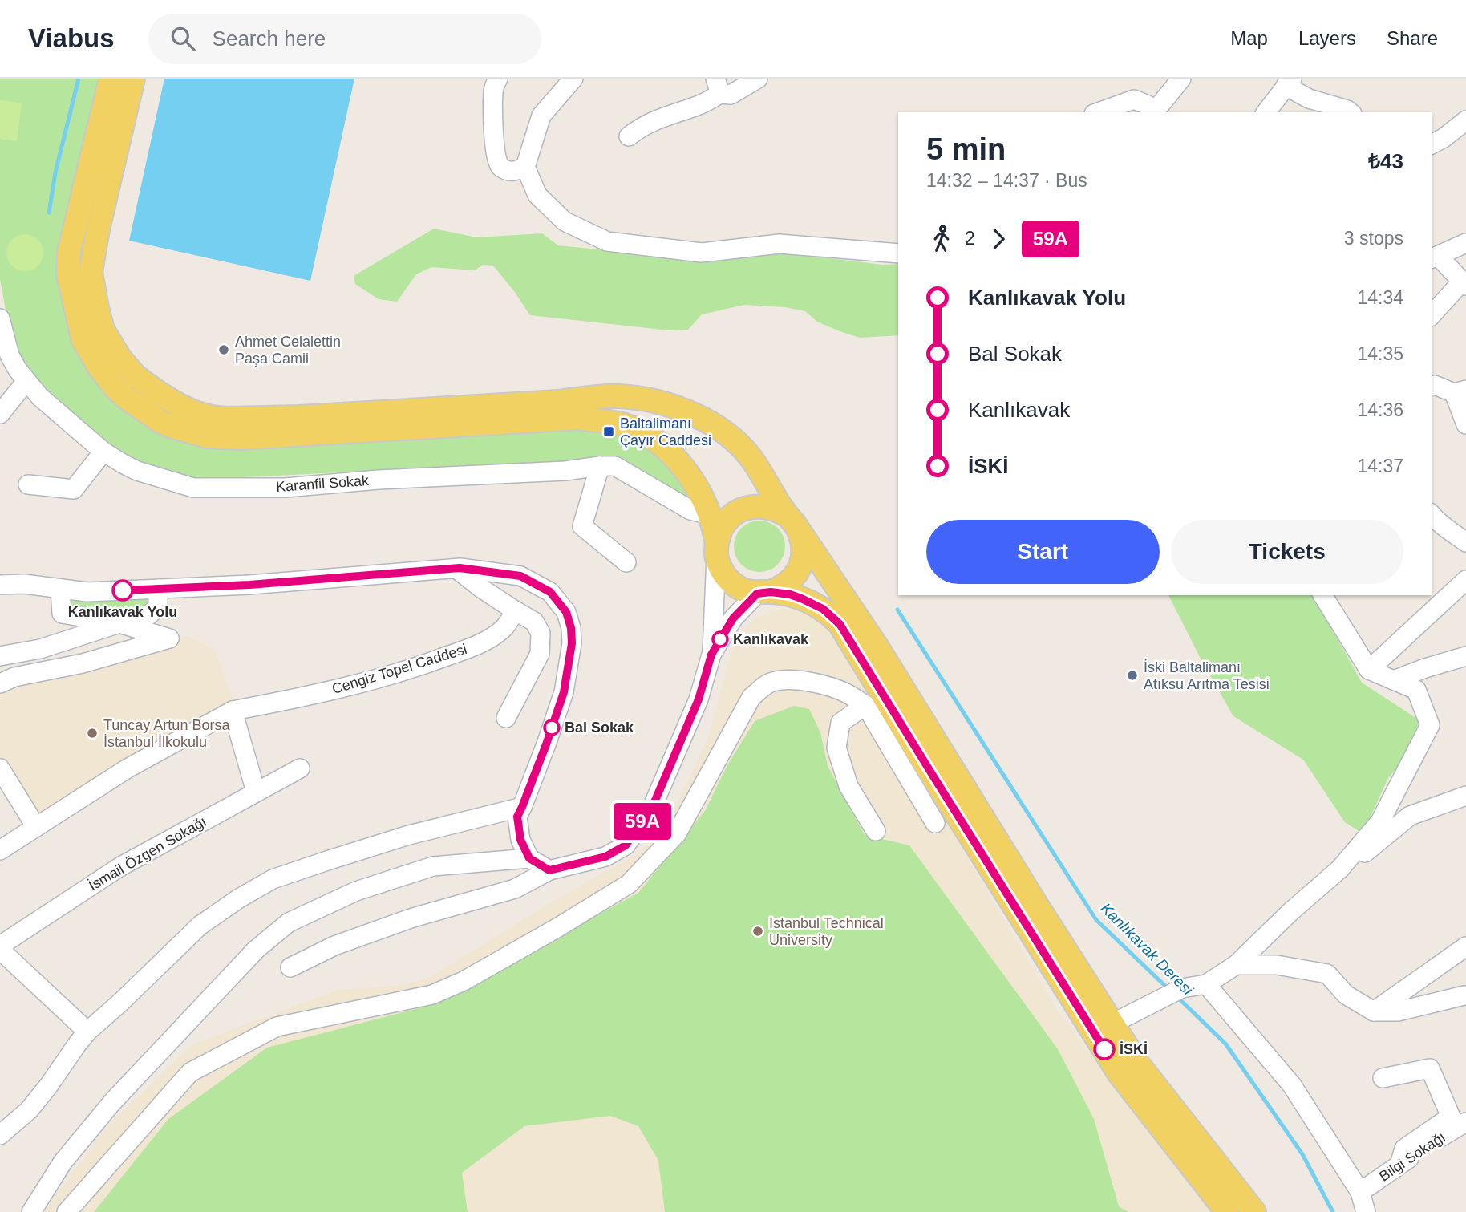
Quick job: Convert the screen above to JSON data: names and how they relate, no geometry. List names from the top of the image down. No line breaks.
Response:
{"streets":{"street":["Karanfil Sokak","Cengiz Topel Caddesi","İsmail Özgen Sokağı","Bilgi Sokağı"]},"water":["Kanlıkavak Deresi"],"places":{"other":["Ahmet Celalettin Paşa Camii","Kanlıkavak Yolu","Kanlıkavak","İski Baltalimanı Atıksu Arıtma Tesisi","Bal Sokak","Tuncay Artun Borsa İstanbul İlkokulu","Istanbul Technical University","İSKİ"],"transit":["Baltalimanı Çayır Caddesi"]},"lines":["bus line 59A"],"page":{"header":"Viabus","search":"Search here","nav":["Map","Layers","Share"],"on_map":"59A","heading":["5 min","14:32 – 14:37 · Bus","₺43"],"legs":["2","59A","3 stops"],"list":[{"name":"Kanlıkavak Yolu","value":"14:34"},{"name":"Bal Sokak","value":"14:35"},{"name":"Kanlıkavak","value":"14:36"},{"name":"İSKİ","value":"14:37"}],"buttons":["Start","Tickets"]}}
